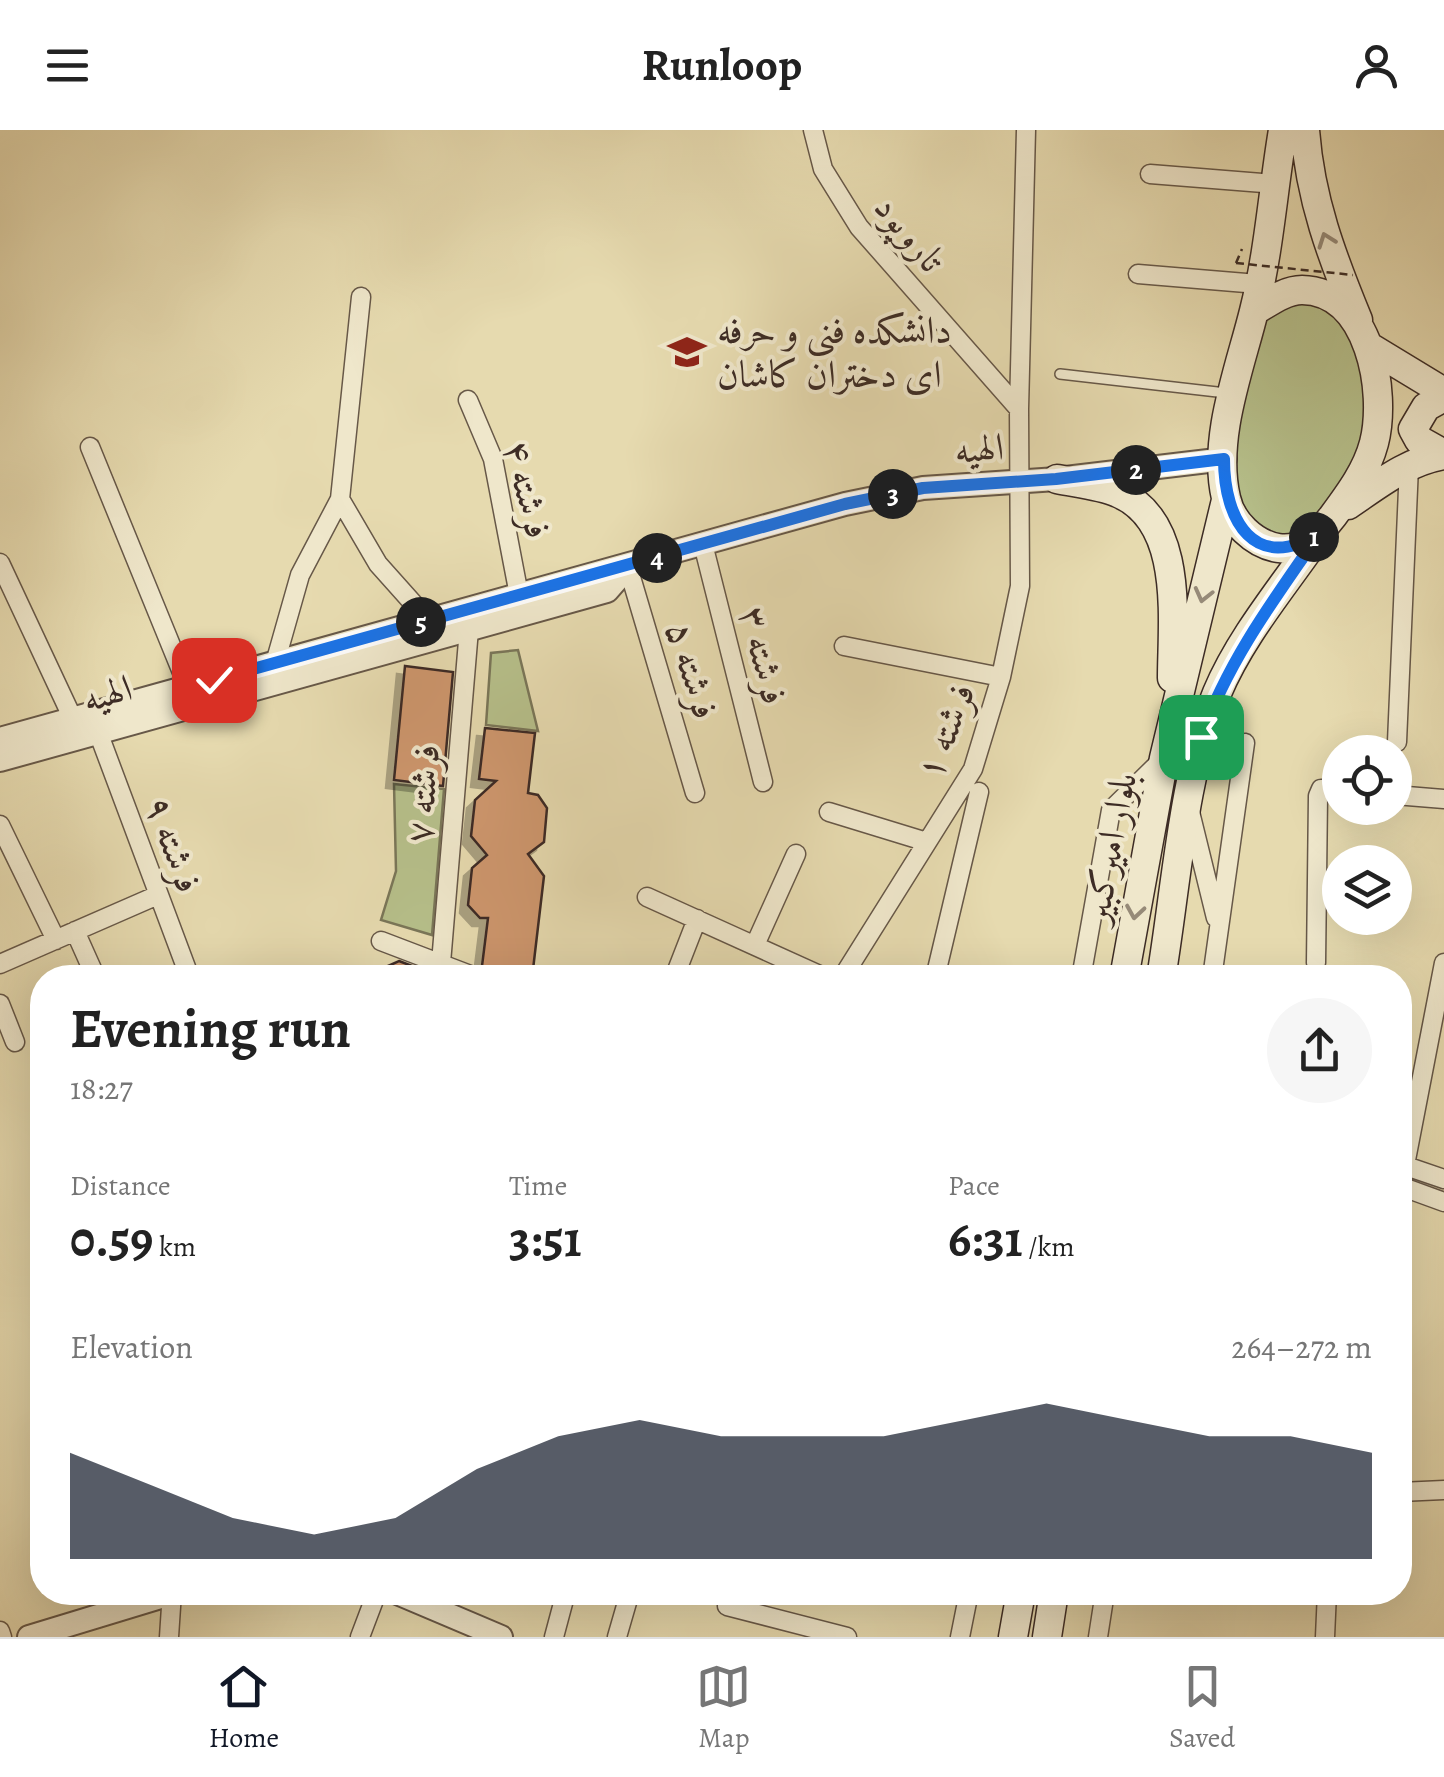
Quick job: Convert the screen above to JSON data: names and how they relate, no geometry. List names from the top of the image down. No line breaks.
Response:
{"streets":{"main road":["بلوار امیرکبیر"],"street":["تاروپود","الهیه","فرشته ۴","فرشته ۳","فرشته ۵","فرشته ۱","فرشته ۷","فرشته ۹"]},"crossings":[["تاروپود","فرشته ۱"],["الهیه","فرشته ۴"],["الهیه","فرشته ۳"],["الهیه","فرشته ۵"],["الهیه","فرشته ۱"],["الهیه","فرشته ۷"],["الهیه","فرشته ۹"],["الهیه","بلوار امیرکبیر"]],"places":{"school or university":["دانشکده فنی و حرفه ای دختران کاشان"]},"page":{"header":"Runloop","pins":["2","3","1","4","5"],"heading":["Evening run","18:27"],"stats":[["Distance","0.59 km"],["Time","3:51"],["Pace","6:31 /km"]],"chart":["Elevation","264–272 m"],"tabs":["Home","Map","Saved"]}}
